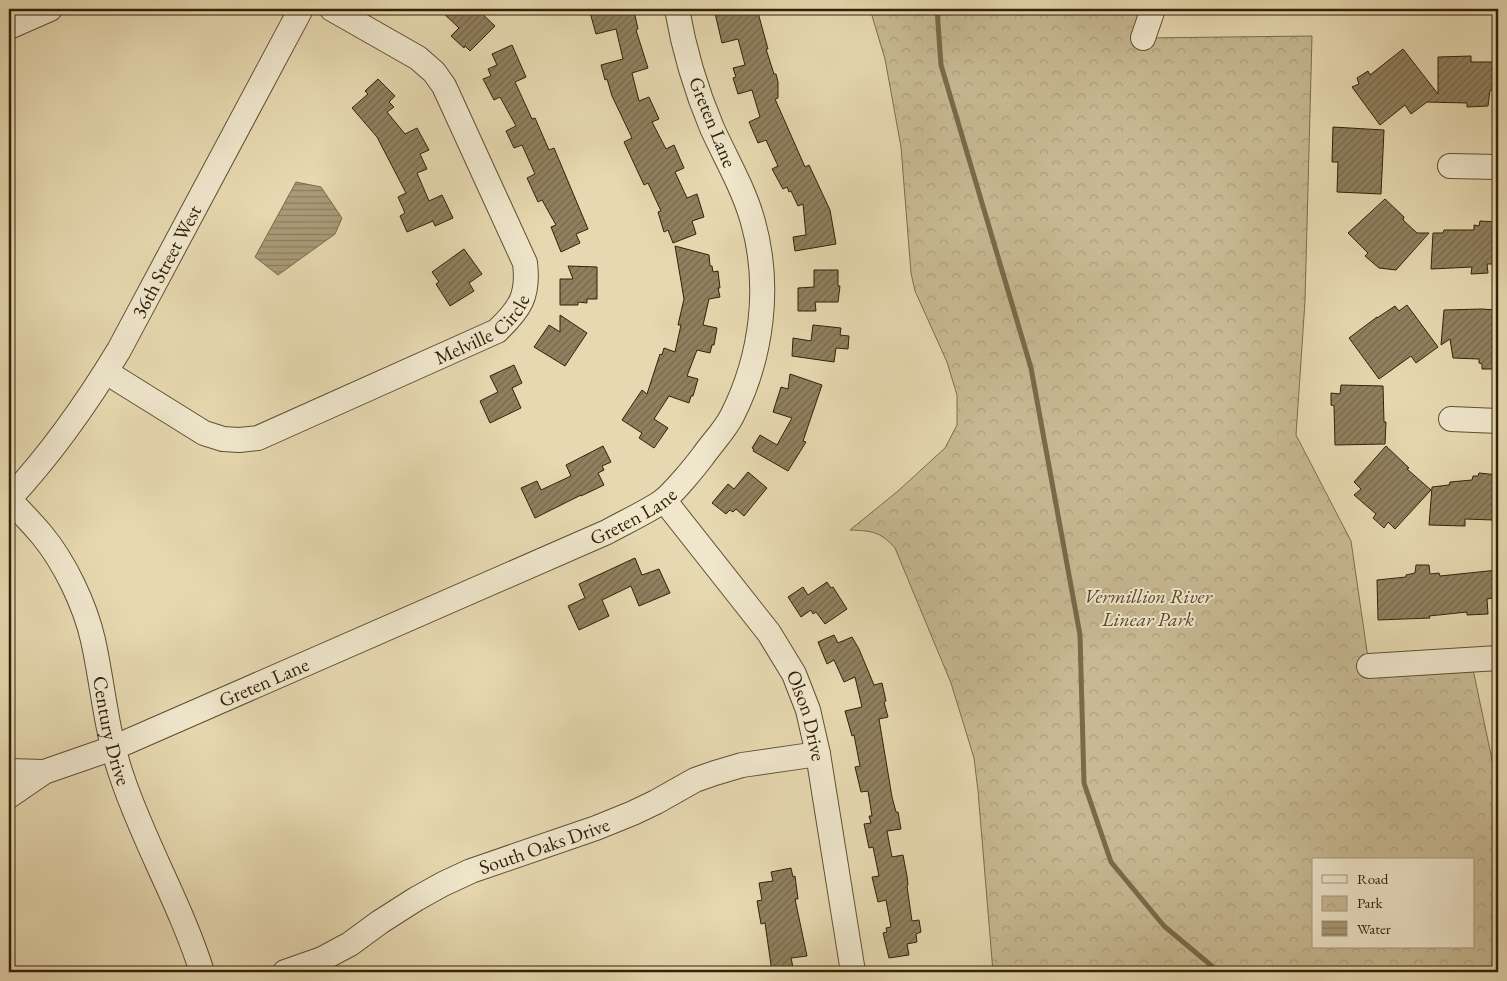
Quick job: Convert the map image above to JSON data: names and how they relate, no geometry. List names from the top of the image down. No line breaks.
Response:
{"streets":{"street":["Greten Lane","36th Street West","Melville Circle","Olson Drive","Century Drive","South Oaks Drive"]},"crossings":[["Greten Lane","Olson Drive"],["Greten Lane","Century Drive"],["36th Street West","Melville Circle"],["36th Street West","Century Drive"],["Olson Drive","South Oaks Drive"]],"parks":["Vermillion River Linear Park"],"legend":["Road","Park","Water"]}
